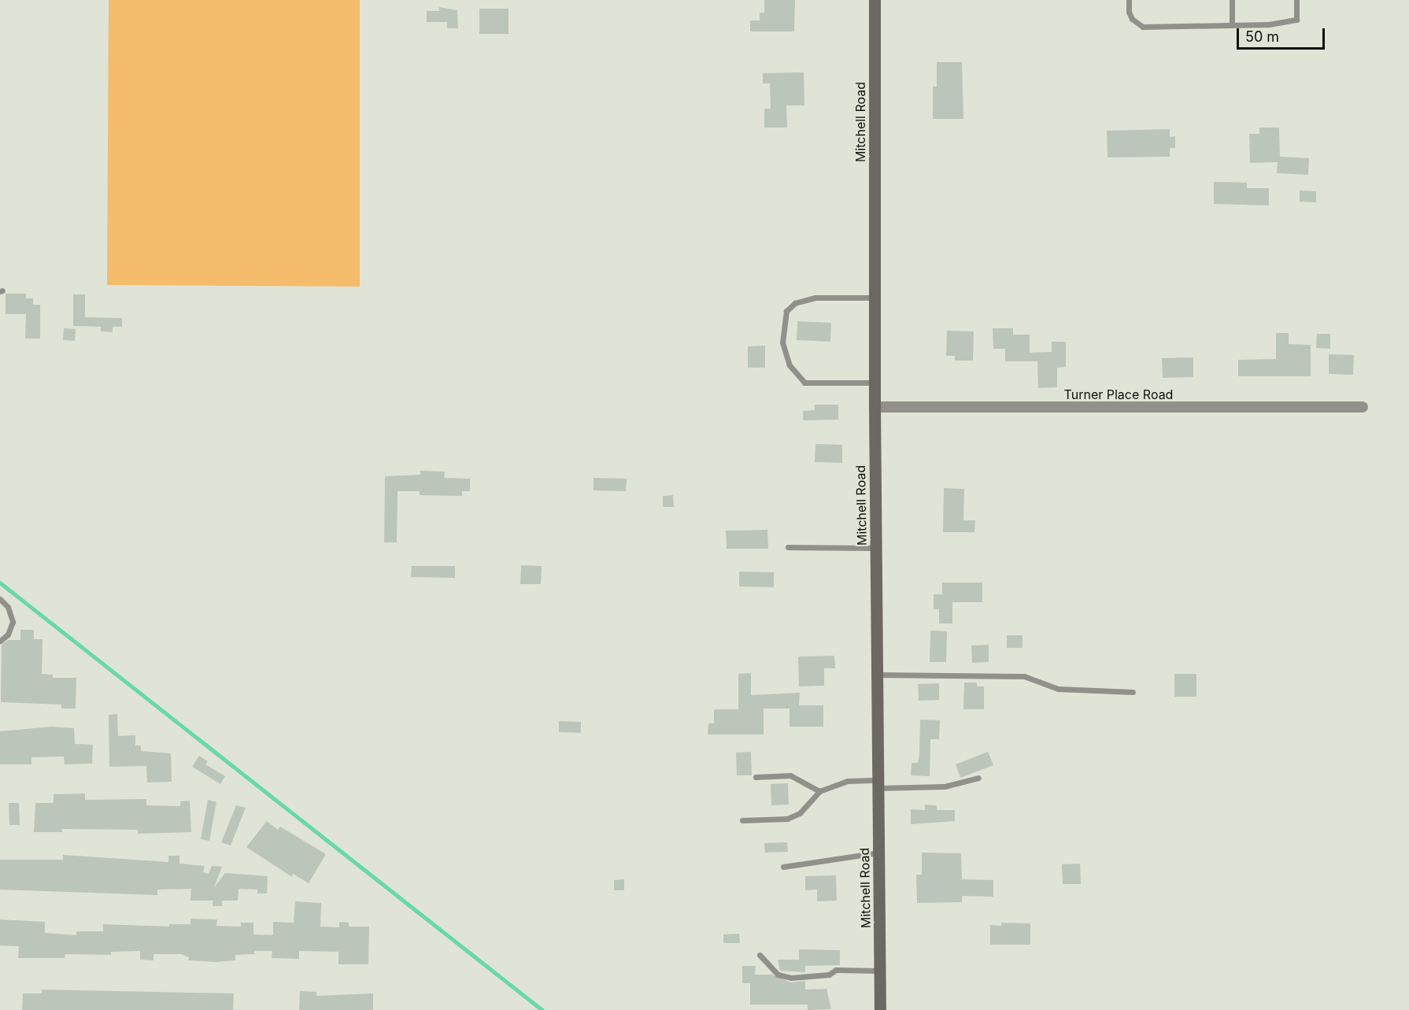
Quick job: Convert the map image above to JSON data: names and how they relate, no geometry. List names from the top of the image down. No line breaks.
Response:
{"streets":{"street":["Mitchell Road","Turner Place Road"]},"crossings":[["Mitchell Road","Turner Place Road"]],"scale_bar":"50 m"}
